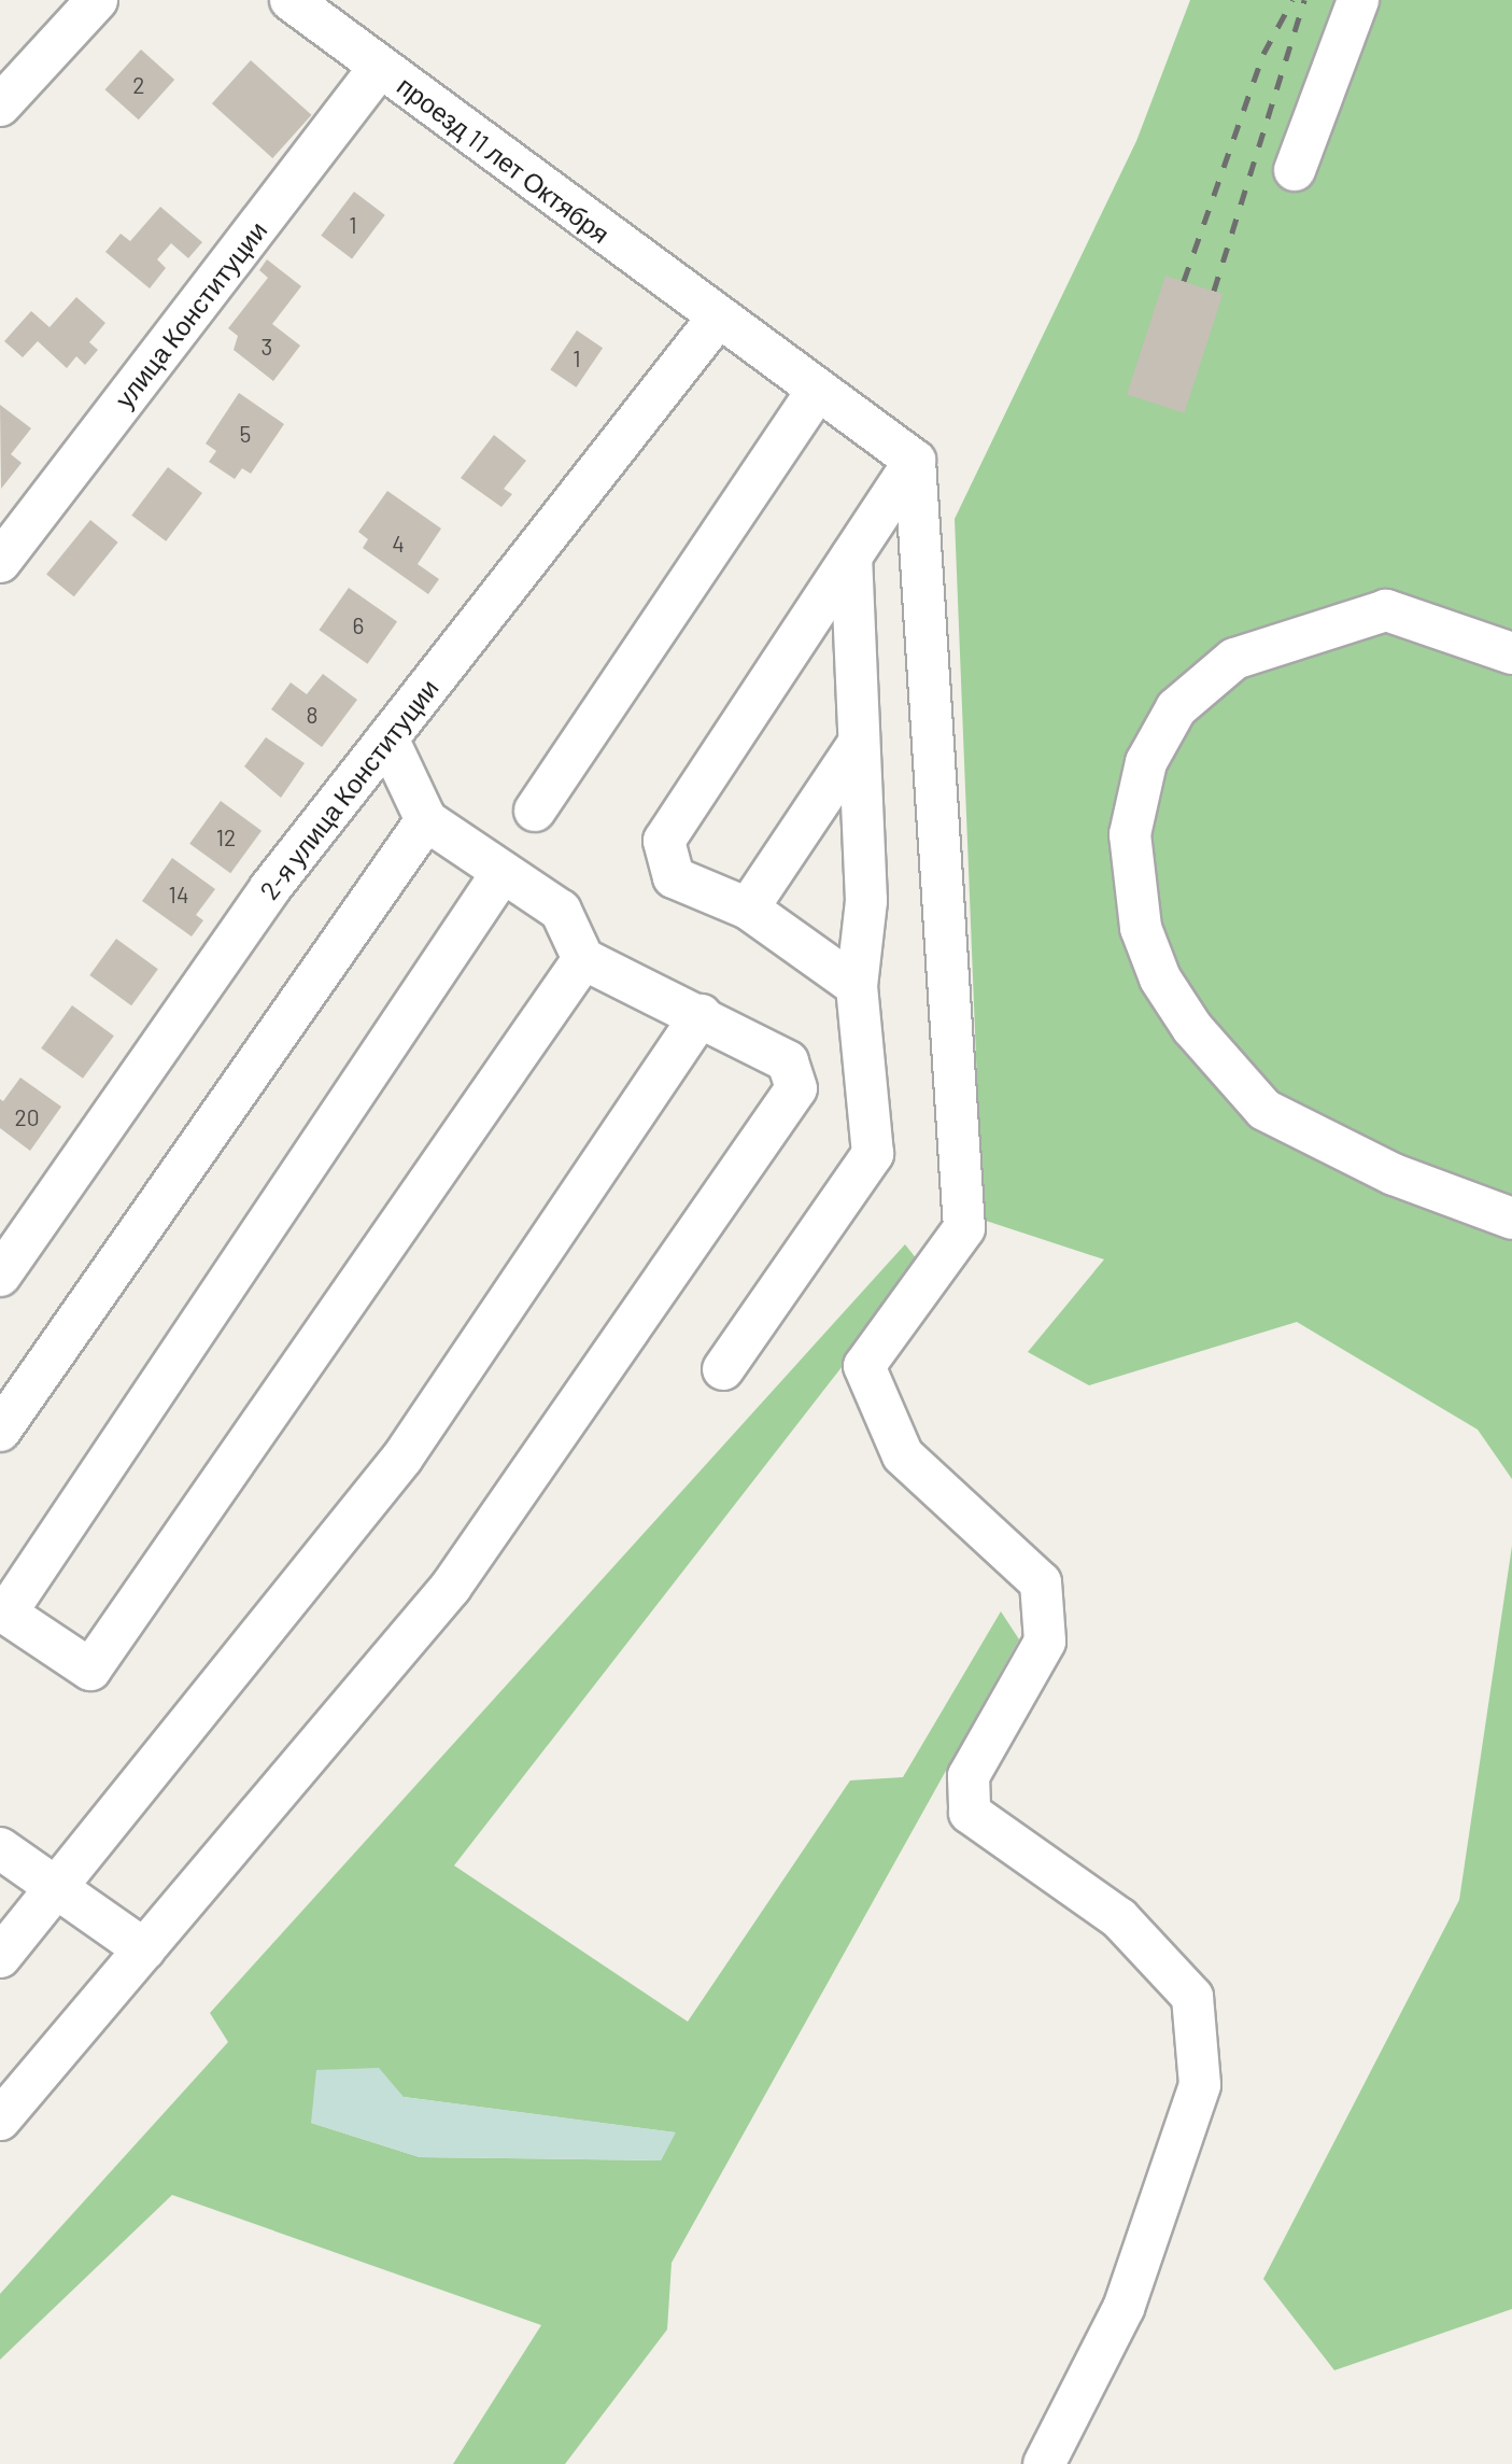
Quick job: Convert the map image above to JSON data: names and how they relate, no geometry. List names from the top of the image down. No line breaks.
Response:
{"streets":{"street":["проезд 11 лет Октября","улица Конституции","2-я улица Конституции"]},"crossings":[["проезд 11 лет Октября","улица Конституции"],["проезд 11 лет Октября","2-я улица Конституции"]],"house_numbers":["2","1","3","1","5","4","6","8","12","14","20"]}
